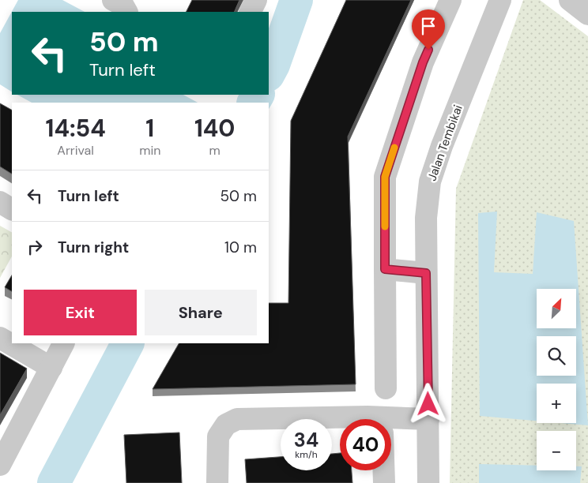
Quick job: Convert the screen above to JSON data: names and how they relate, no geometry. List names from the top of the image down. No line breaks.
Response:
{"streets":{"street":["Jalan Tembikai"]},"north":"top right","page":{"turn":["50 m","Turn left"],"eta":["14:54","Arrival","1","min","140","m"],"list":[{"name":"Turn left","value":"50 m"},{"name":"Turn right","value":"10 m"}],"buttons":["Exit","Share"],"map_buttons":["+","−"],"speed":"34 km/h","limit":"40"}}
